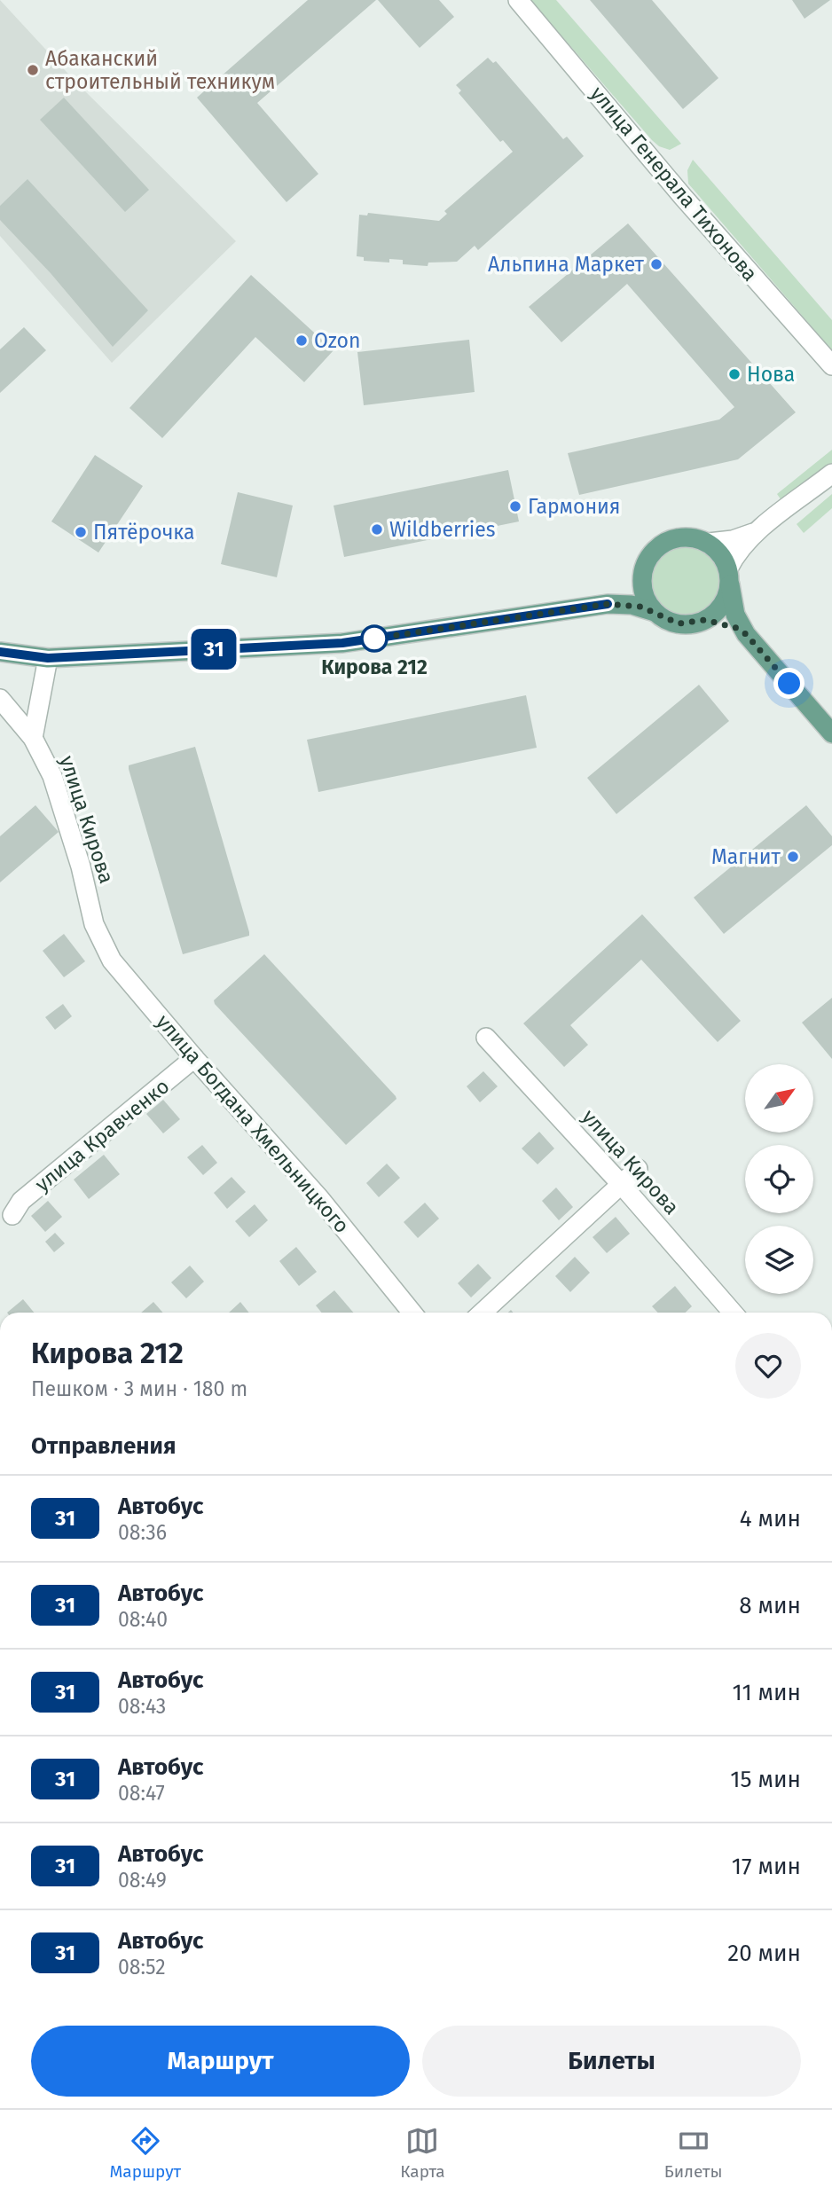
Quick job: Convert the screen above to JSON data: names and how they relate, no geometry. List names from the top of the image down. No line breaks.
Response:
{"streets":{"street":["улица Генерала Тихонова","улица Кирова","улица Богдана Хмельницкого","улица Кравченко"]},"crossings":[["улица Кирова","улица Богдана Хмельницкого"],["улица Богдана Хмельницкого","улица Кравченко"]],"places":["Абаканский строительный техникум","Альпина Маркет","Ozon","Нова","Гармония","Wildberries","Пятёрочка","Кирова 212","Магнит"],"lines":["bus line 31"],"north":"top right","page":{"on_map":"31","heading":[["Кирова 212","Пешком · 3 мин · 180 m"],"Отправления"],"list":[{"mark":"31","name":"Автобус","note":"08:36","value":"4 мин"},{"mark":"31","name":"Автобус","note":"08:40","value":"8 мин"},{"mark":"31","name":"Автобус","note":"08:43","value":"11 мин"},{"mark":"31","name":"Автобус","note":"08:47","value":"15 мин"},{"mark":"31","name":"Автобус","note":"08:49","value":"17 мин"},{"mark":"31","name":"Автобус","note":"08:52","value":"20 мин"}],"buttons":["Маршрут","Билеты"],"tabs":["Маршрут","Карта","Билеты"]}}
